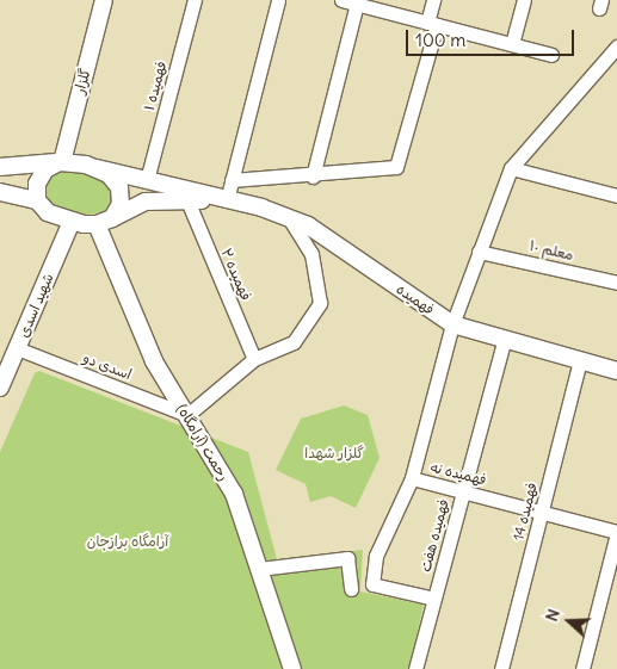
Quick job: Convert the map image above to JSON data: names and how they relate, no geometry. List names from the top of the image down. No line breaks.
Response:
{"streets":{"street":["گلزار","فهمیده ۱","معلم ۱۰","فهمیده ۲","فهمیده","شهید اسدی","اسدی دو","رحمت (آرامگاه)","فهمیده نه","فهمیده 14","فهمیده هفت"]},"crossings":[["گلزار","شهید اسدی"],["گلزار","رحمت (آرامگاه)"],["معلم ۱۰","فهمیده نه"],["فهمیده","فهمیده نه"],["فهمیده","فهمیده 14"],["فهمیده","فهمیده هفت"],["شهید اسدی","اسدی دو"],["شهید اسدی","رحمت (آرامگاه)"],["اسدی دو","رحمت (آرامگاه)"],["فهمیده نه","فهمیده 14"],["فهمیده نه","فهمیده هفت"]],"parks":["گلزار شهدا","آرامگاه برازجان"],"scale_bar":"100 m","north":"left"}
